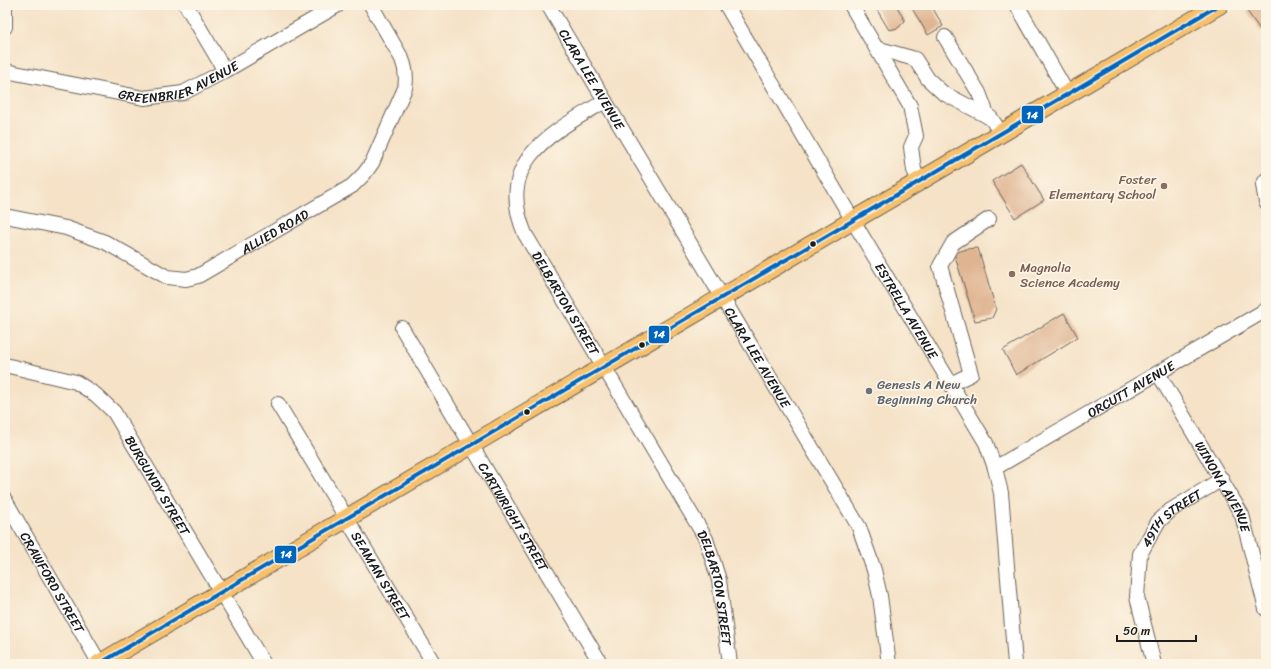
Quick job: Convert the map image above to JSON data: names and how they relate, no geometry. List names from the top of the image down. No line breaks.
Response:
{"streets":{"street":["GREENBRIER AVENUE","CLARA LEE AVENUE","ALLIED ROAD","DELBARTON STREET","ESTRELLA AVENUE","ORCUTT AVENUE","BURGUNDY STREET","WINONA AVENUE","CARTWRIGHT STREET","49TH STREET","SEAMAN STREET","CRAWFORD STREET"]},"crossings":[["CLARA LEE AVENUE","DELBARTON STREET"],["ESTRELLA AVENUE","ORCUTT AVENUE"],["ORCUTT AVENUE","WINONA AVENUE"],["WINONA AVENUE","49TH STREET"]],"places":["Foster Elementary School","Magnolia Science Academy","Genesis A New Beginning Church"],"lines":["transit line 14"],"scale_bar":"50 m"}
